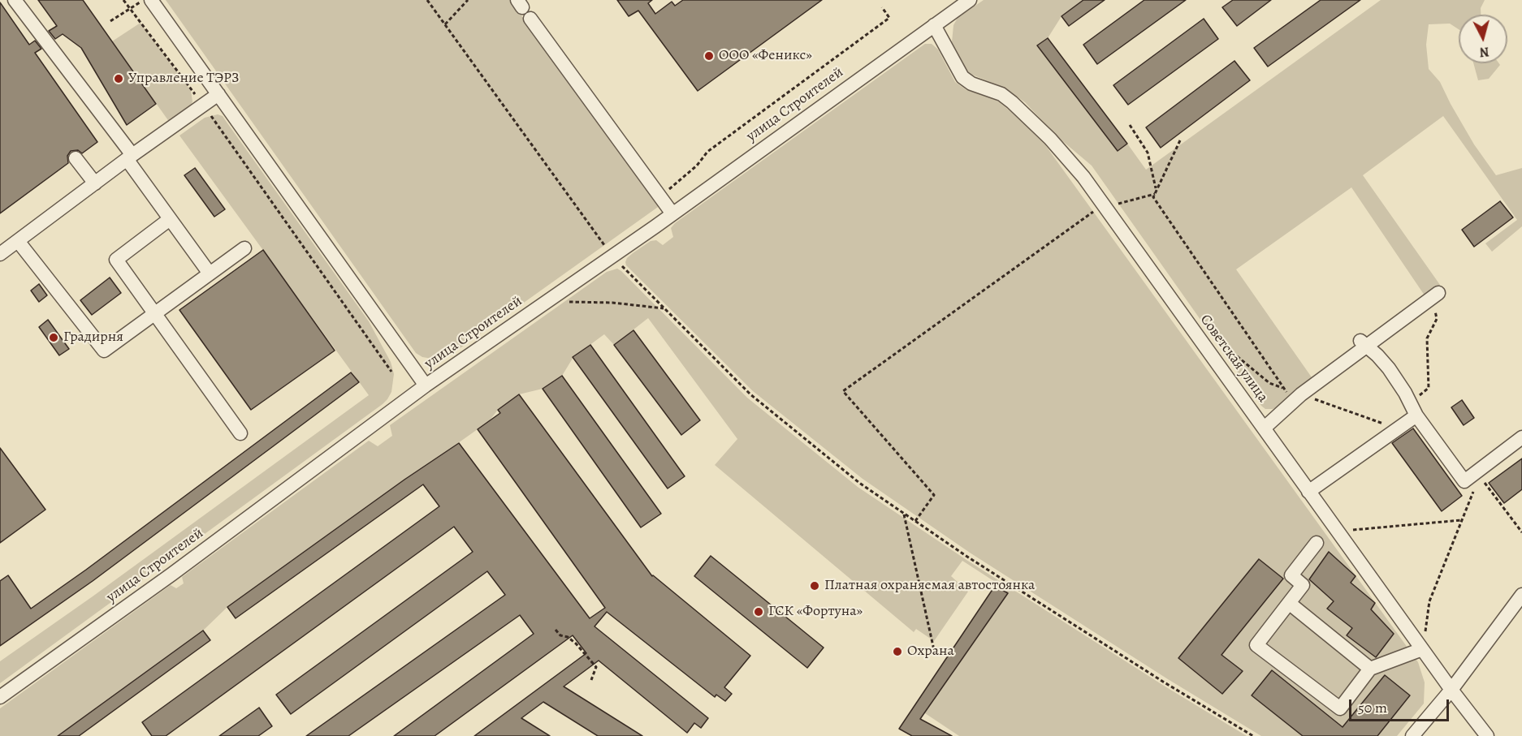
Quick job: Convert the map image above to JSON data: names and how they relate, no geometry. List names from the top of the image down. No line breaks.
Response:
{"streets":{"street":["улица Строителей","Советская улица"]},"crossings":[["улица Строителей","Советская улица"]],"places":["ООО «Феникс»","Управление ТЭРЗ","Градирня","Платная охраняемая автостоянка","ГСК «Фортуна»","Охрана"],"scale_bar":"50 m","north":"bottom"}
